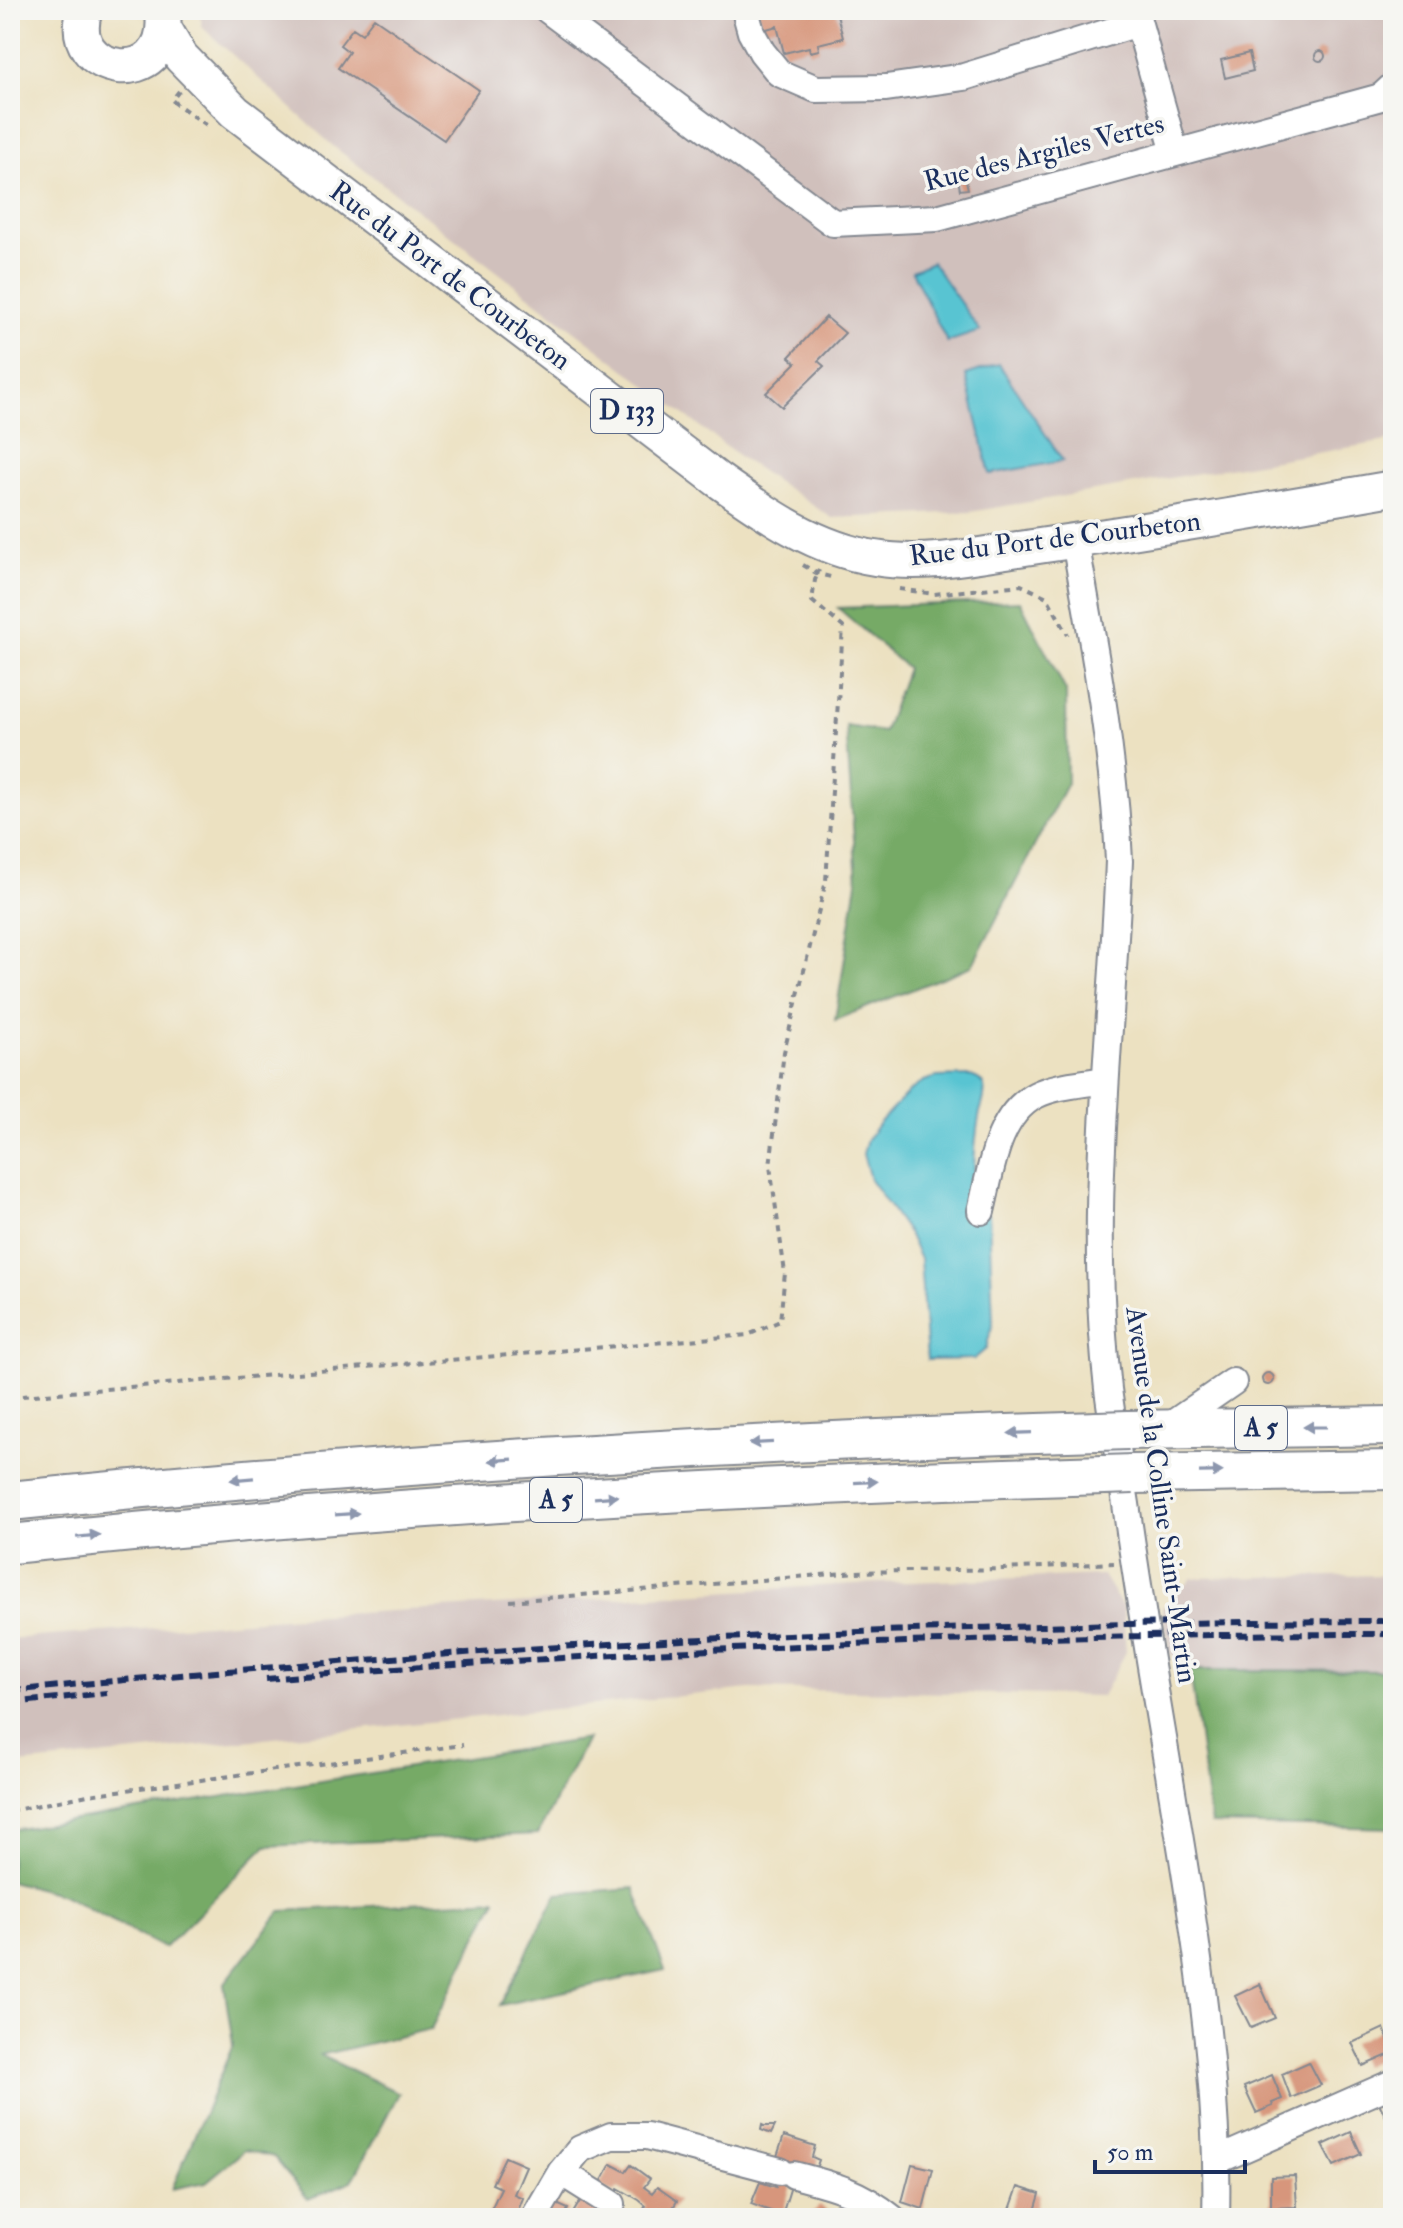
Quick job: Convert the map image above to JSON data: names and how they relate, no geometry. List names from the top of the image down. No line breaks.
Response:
{"streets":{"highway":["A 5"],"main road":["Rue du Port de Courbeton","D 133"],"street":["Rue des Argiles Vertes","Avenue de la Colline Saint-Martin"]},"crossings":[["Rue du Port de Courbeton","Avenue de la Colline Saint-Martin"]],"scale_bar":"50 m"}
